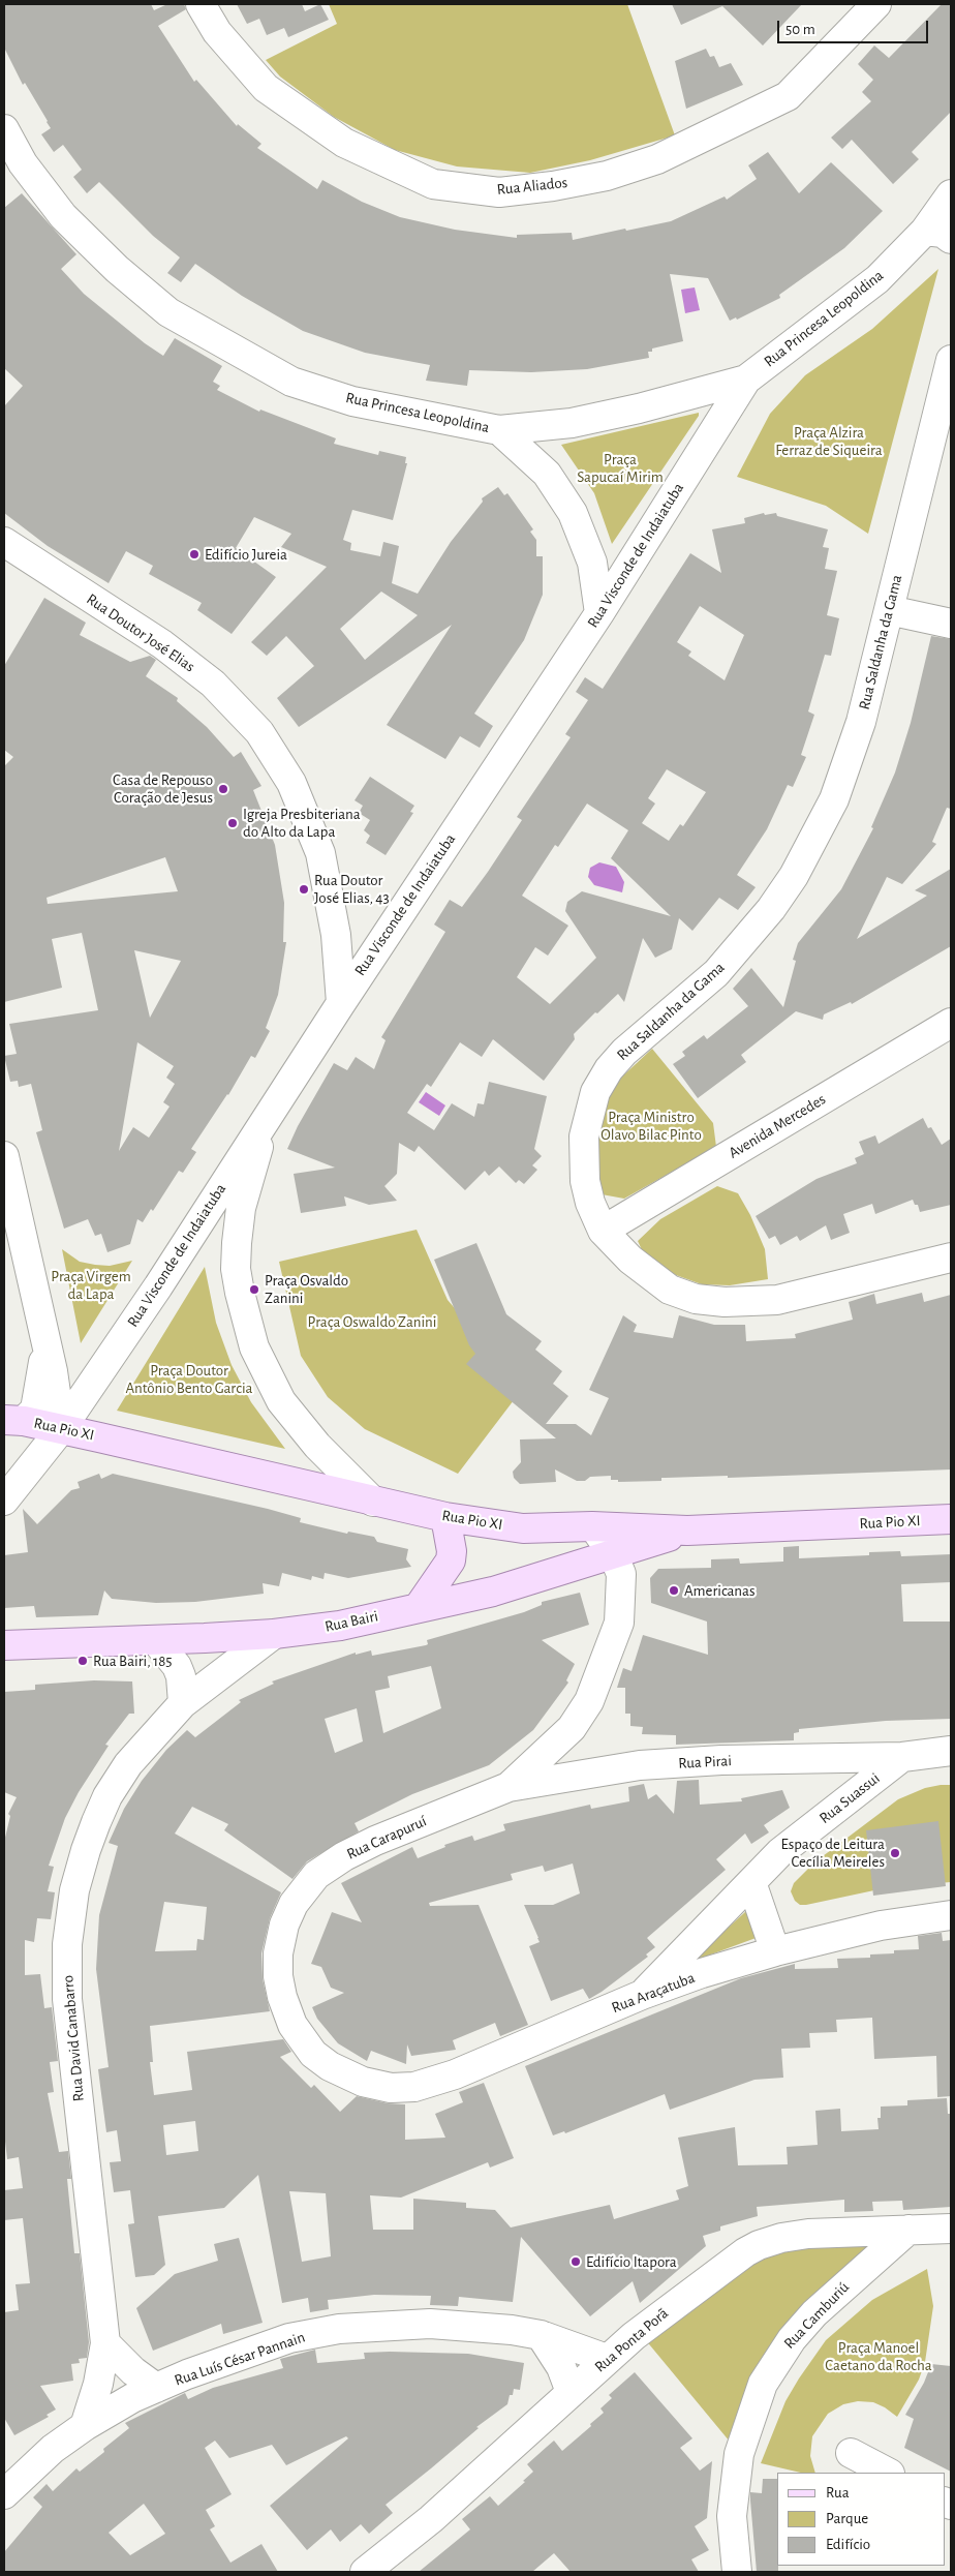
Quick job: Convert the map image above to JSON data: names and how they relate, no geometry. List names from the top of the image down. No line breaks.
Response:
{"streets":{"main road":["Rua Pio XI","Rua Bairi"],"street":["Rua Aliados","Rua Princesa Leopoldina","Rua Visconde de Indaiatuba","Rua Doutor José Elias","Rua Saldanha da Gama","Avenida Mercedes","Rua Pirai","Rua Suassui","Rua Carapuruí","Rua Araçatuba","Rua David Canabarro","Rua Camburiú","Rua Ponta Porã","Rua Luís César Pannain"]},"crossings":[["Rua Princesa Leopoldina","Rua Visconde de Indaiatuba"],["Rua Visconde de Indaiatuba","Rua Doutor José Elias"],["Rua Visconde de Indaiatuba","Rua Pio XI"],["Rua Saldanha da Gama","Avenida Mercedes"],["Rua Pio XI","Rua Bairi"],["Rua Pio XI","Rua Carapuruí"],["Rua Bairi","Rua Carapuruí"],["Rua Bairi","Rua David Canabarro"],["Rua Pirai","Rua Suassui"],["Rua Pirai","Rua Carapuruí"],["Rua Suassui","Rua Araçatuba"],["Rua Carapuruí","Rua Araçatuba"],["Rua David Canabarro","Rua Luís César Pannain"],["Rua Camburiú","Rua Ponta Porã"],["Rua Ponta Porã","Rua Luís César Pannain"]],"parks":["Praça Alzira Ferraz de Siqueira","Praça Sapucaí Mirim","Praça Ministro Olavo Bilac Pinto","Praça Virgem da Lapa","Praça Oswaldo Zanini","Praça Doutor Antônio Bento Garcia","Praça Manoel Caetano da Rocha"],"places":["Edifício Jureia","Casa de Repouso Coração de Jesus","Igreja Presbiteriana do Alto da Lapa","Rua Doutor José Elias, 43","Praça Osvaldo Zanini","Americanas","Rua Bairi, 185","Espaço de Leitura Cecília Meireles","Edifício Itapora"],"legend":["Rua","Parque","Edifício"],"scale_bar":"50 m"}
